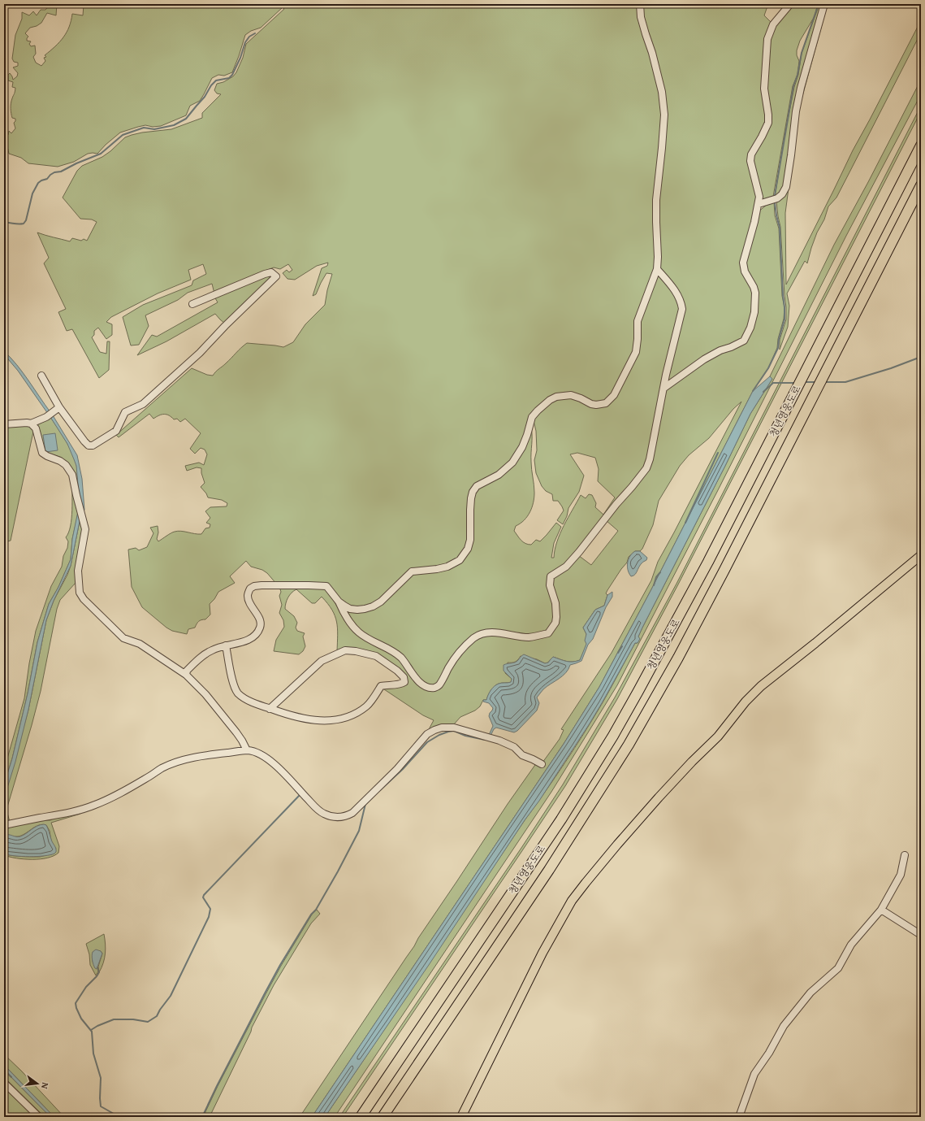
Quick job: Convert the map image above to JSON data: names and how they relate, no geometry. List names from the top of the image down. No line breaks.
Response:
{"streets":{"highway":["청년영웅도로"]},"north":"right"}
